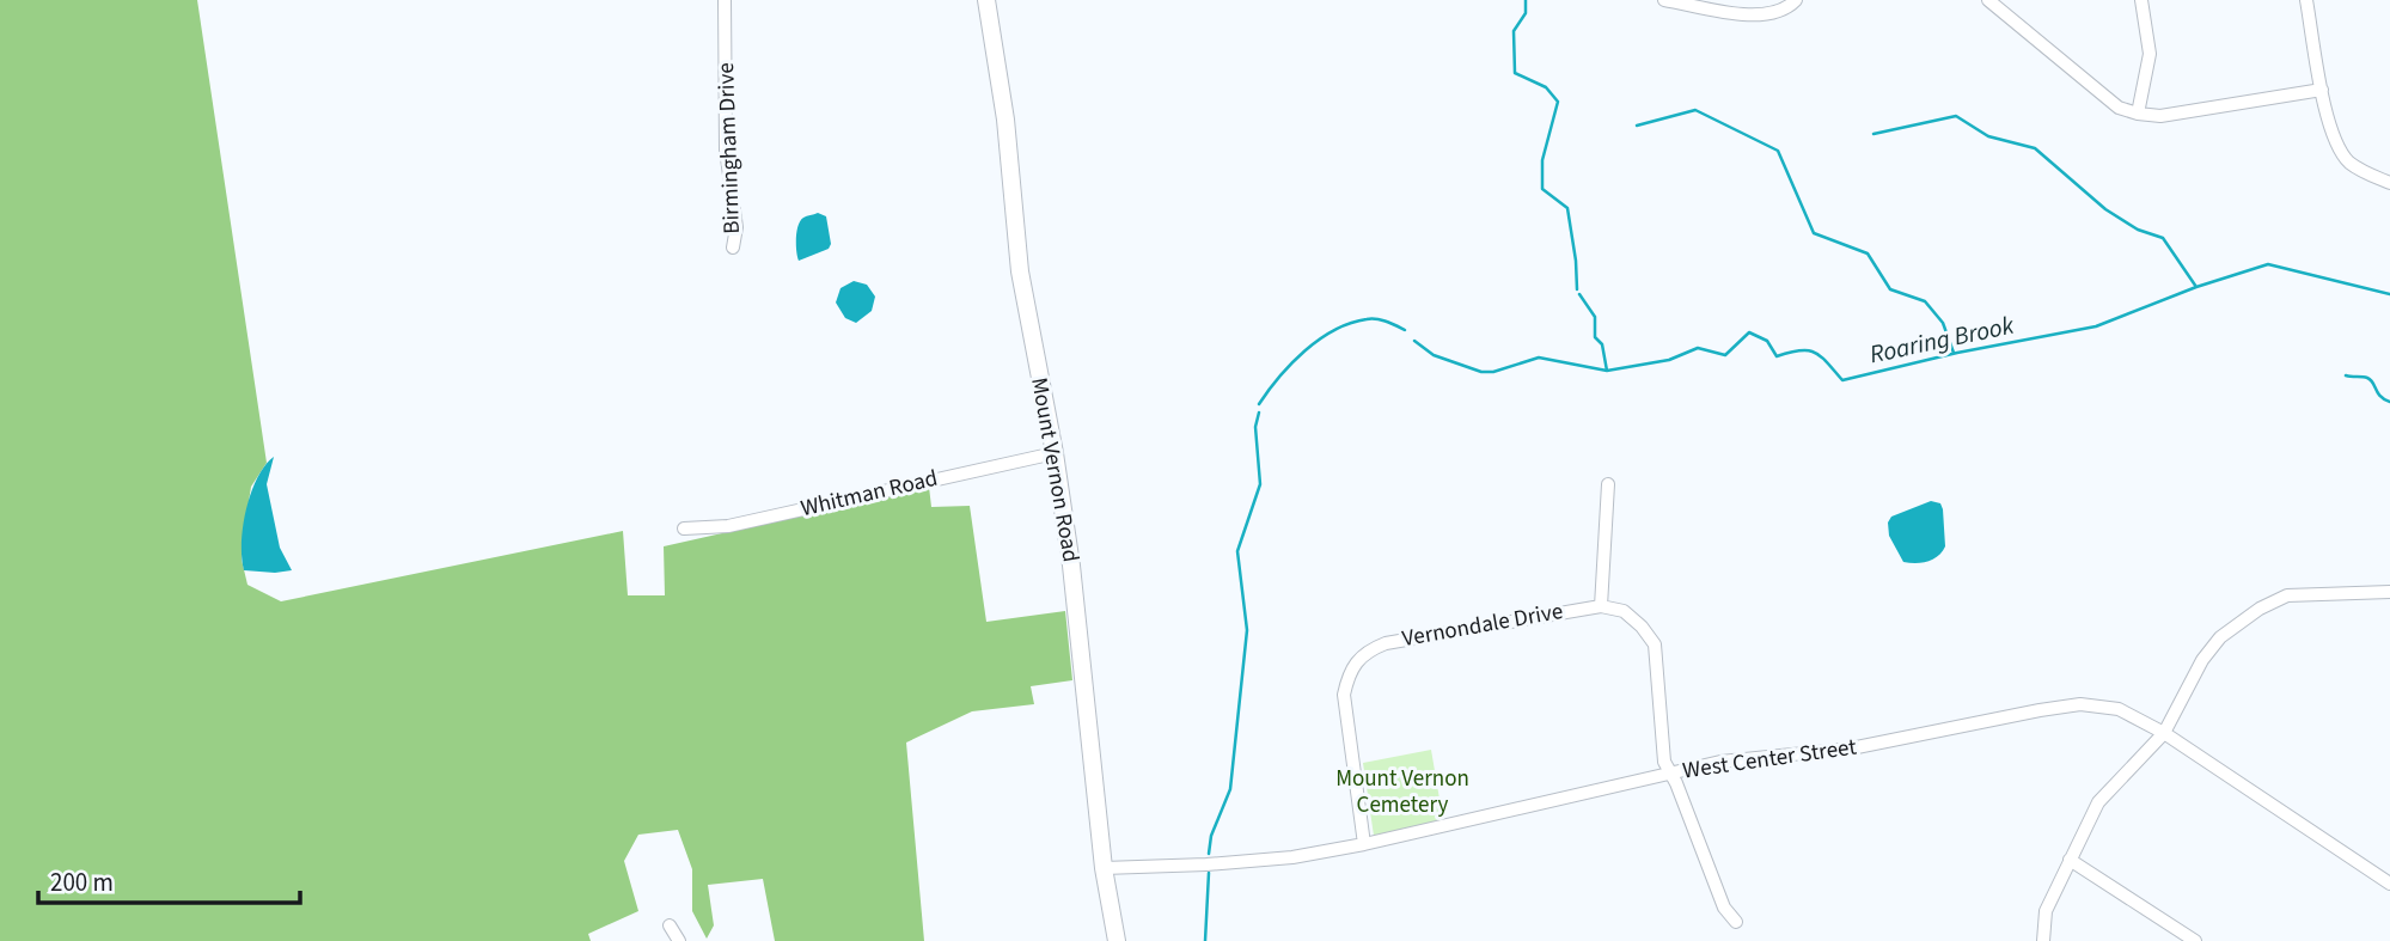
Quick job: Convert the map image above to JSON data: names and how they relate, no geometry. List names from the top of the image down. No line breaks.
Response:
{"streets":{"main road":["Mount Vernon Road"],"street":["Birmingham Drive","Whitman Road","Vernondale Drive","West Center Street"]},"crossings":[["Mount Vernon Road","Whitman Road"],["Mount Vernon Road","West Center Street"],["Vernondale Drive","West Center Street"]],"water":["Roaring Brook"],"parks":["Mount Vernon Cemetery"],"scale_bar":"200 m"}
